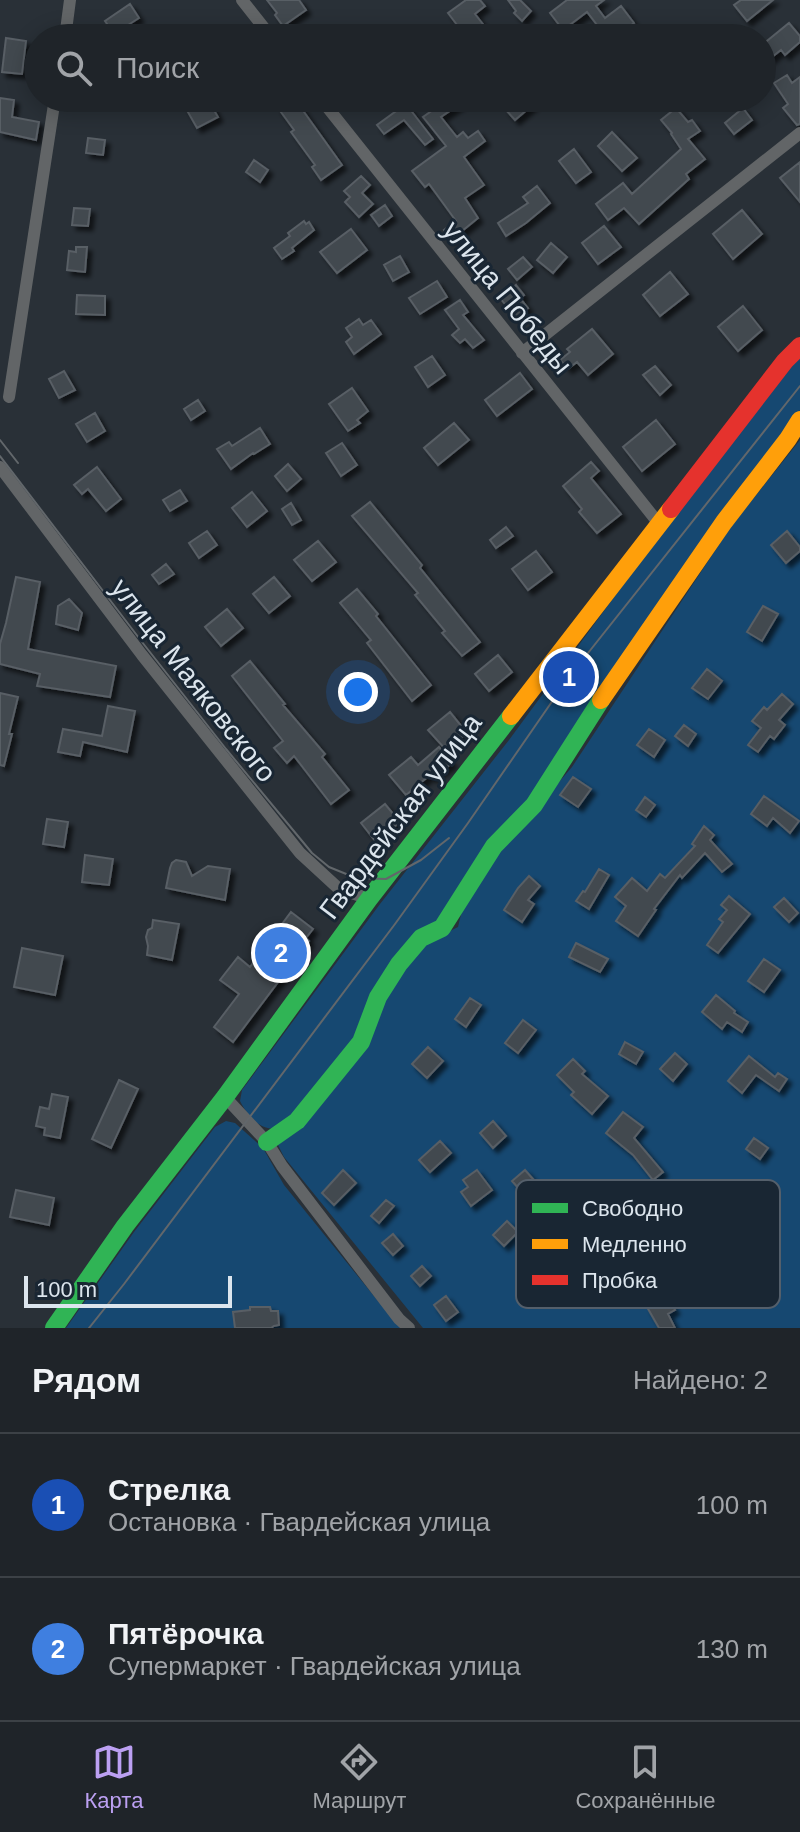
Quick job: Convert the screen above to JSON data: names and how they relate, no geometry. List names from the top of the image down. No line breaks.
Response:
{"streets":{"main road":["Гвардейская улица"],"street":["улица Победы","улица Маяковского"]},"crossings":[["улица Победы","Гвардейская улица"],["улица Маяковского","Гвардейская улица"]],"legend":["Свободно","Медленно","Пробка"],"scale_bar":"100 m","page":{"search":"Поиск","pins":["1","2"],"scale":"100 m","heading":["Рядом","Найдено: 2"],"list":[{"mark":"1","name":"Стрелка","note":"Остановка · Гвардейская улица","value":"100 m"},{"mark":"2","name":"Пятёрочка","note":"Супермаркет · Гвардейская улица","value":"130 m"}],"nav":["Карта","Маршрут","Сохранённые"]}}
